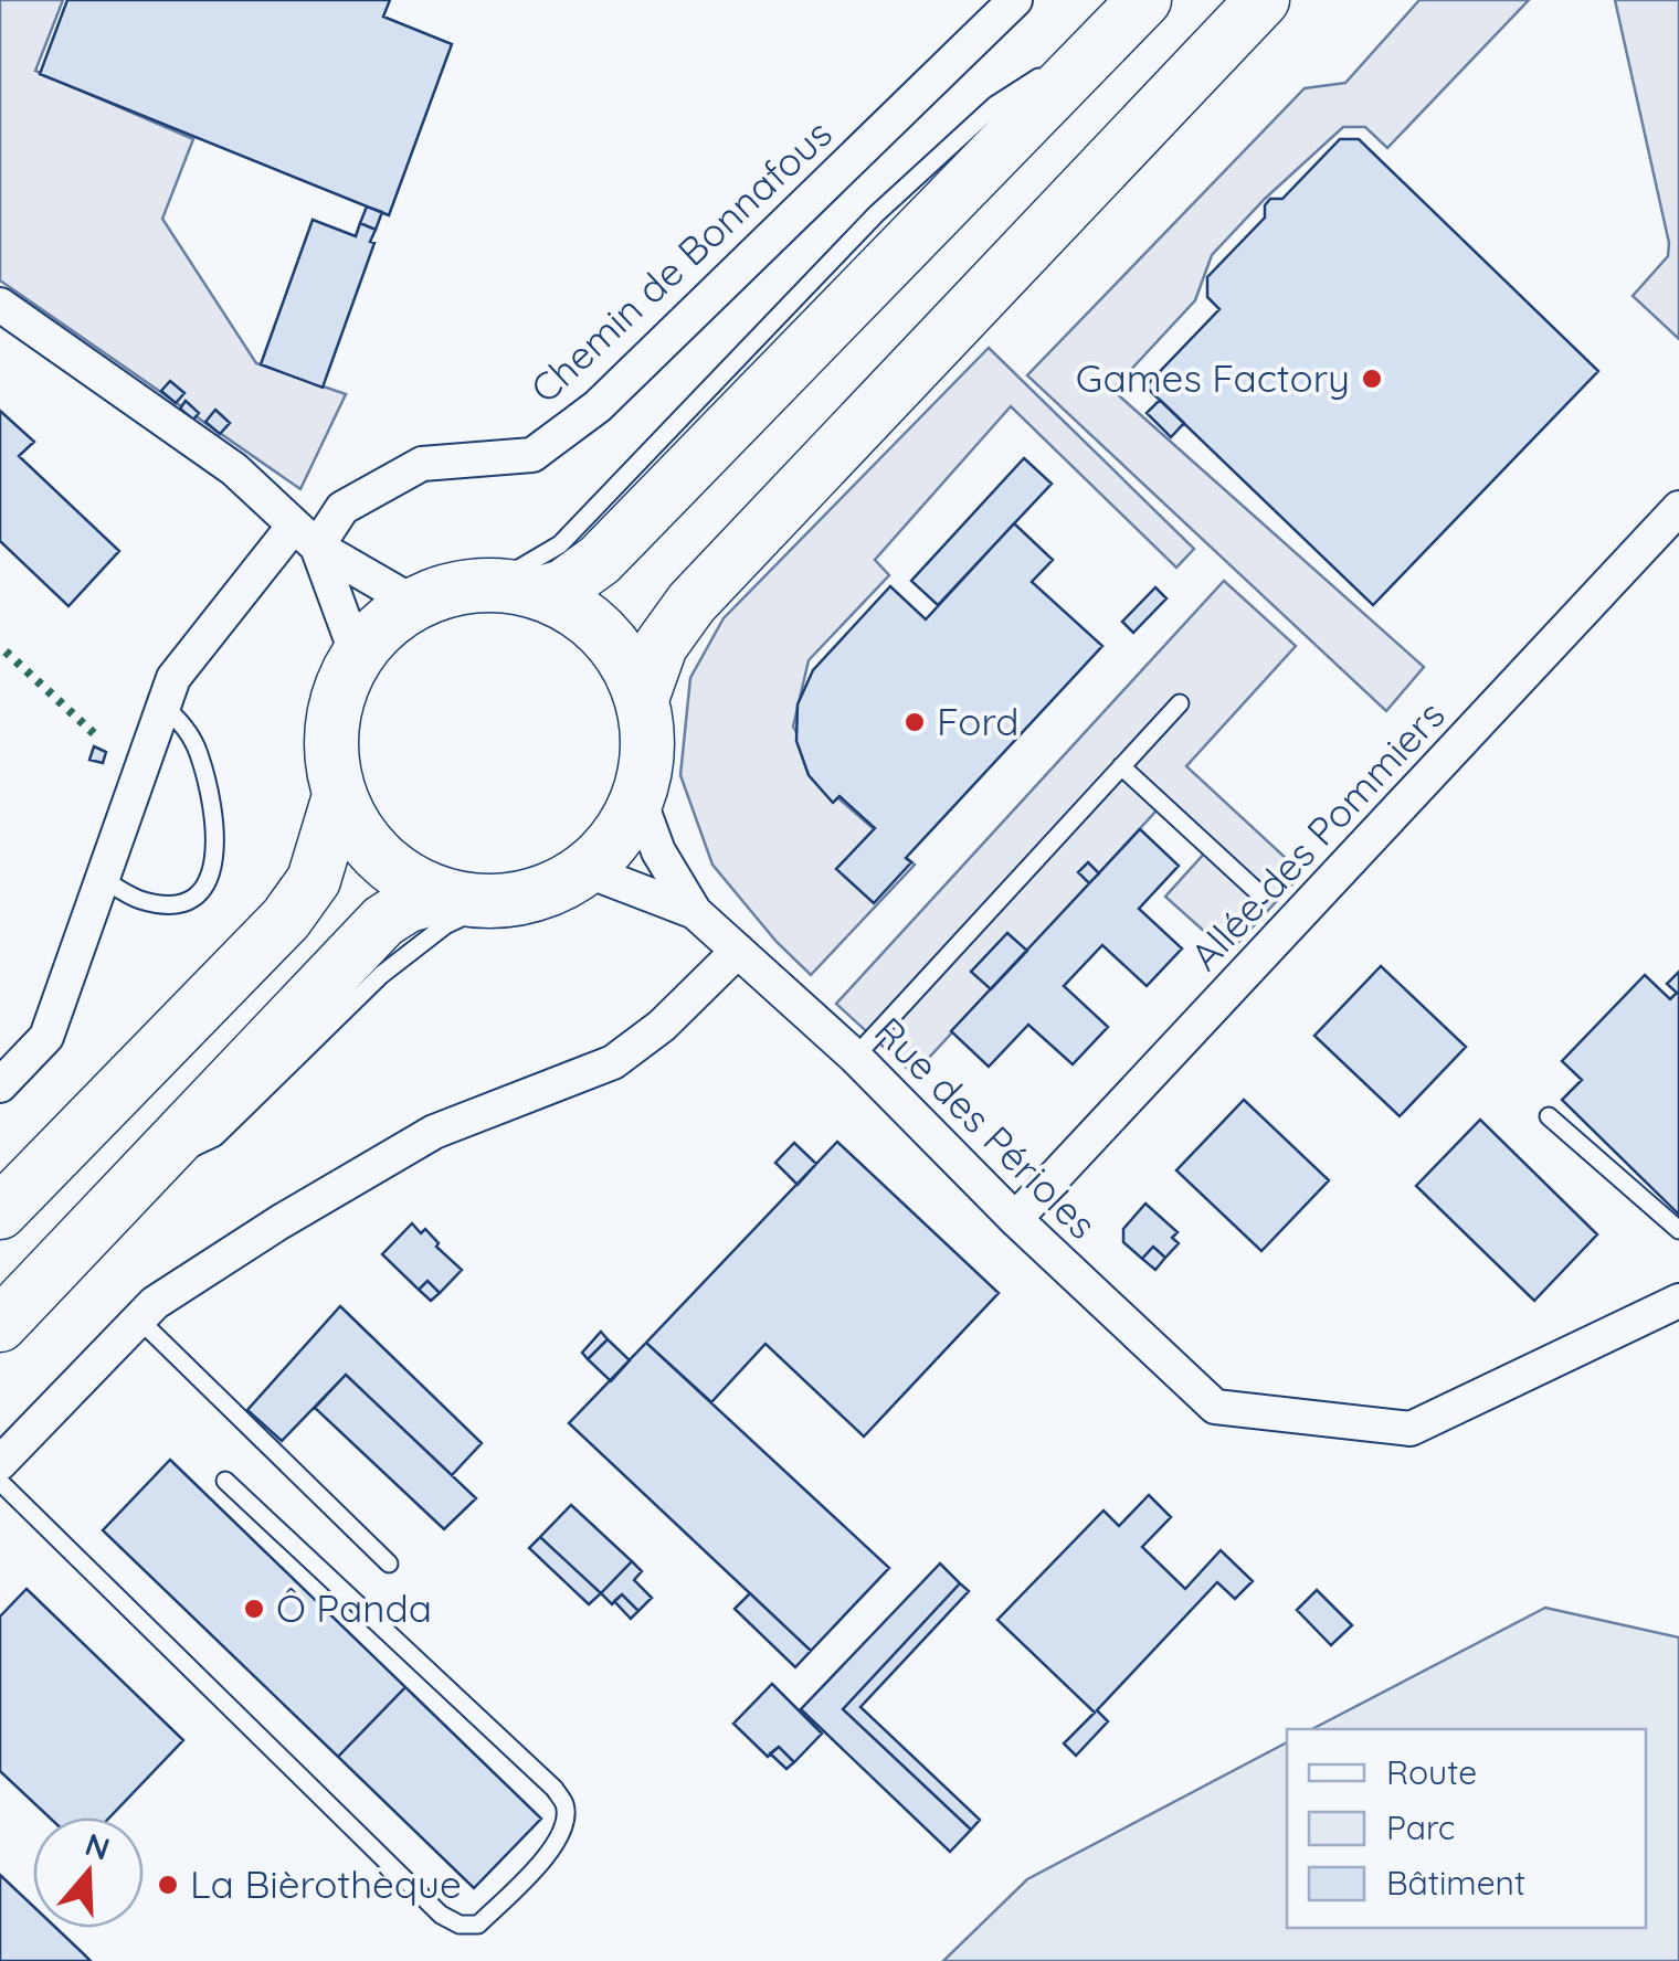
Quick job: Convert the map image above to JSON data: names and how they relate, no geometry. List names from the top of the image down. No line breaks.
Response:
{"streets":{"street":["Chemin de Bonnafous","Allée des Pommiers","Rue des Périoles"]},"crossings":[["Allée des Pommiers","Rue des Périoles"]],"places":["Games Factory","Ford","Ô Panda","La Bièrothèque"],"legend":["Route","Parc","Bâtiment"],"north":"top"}
